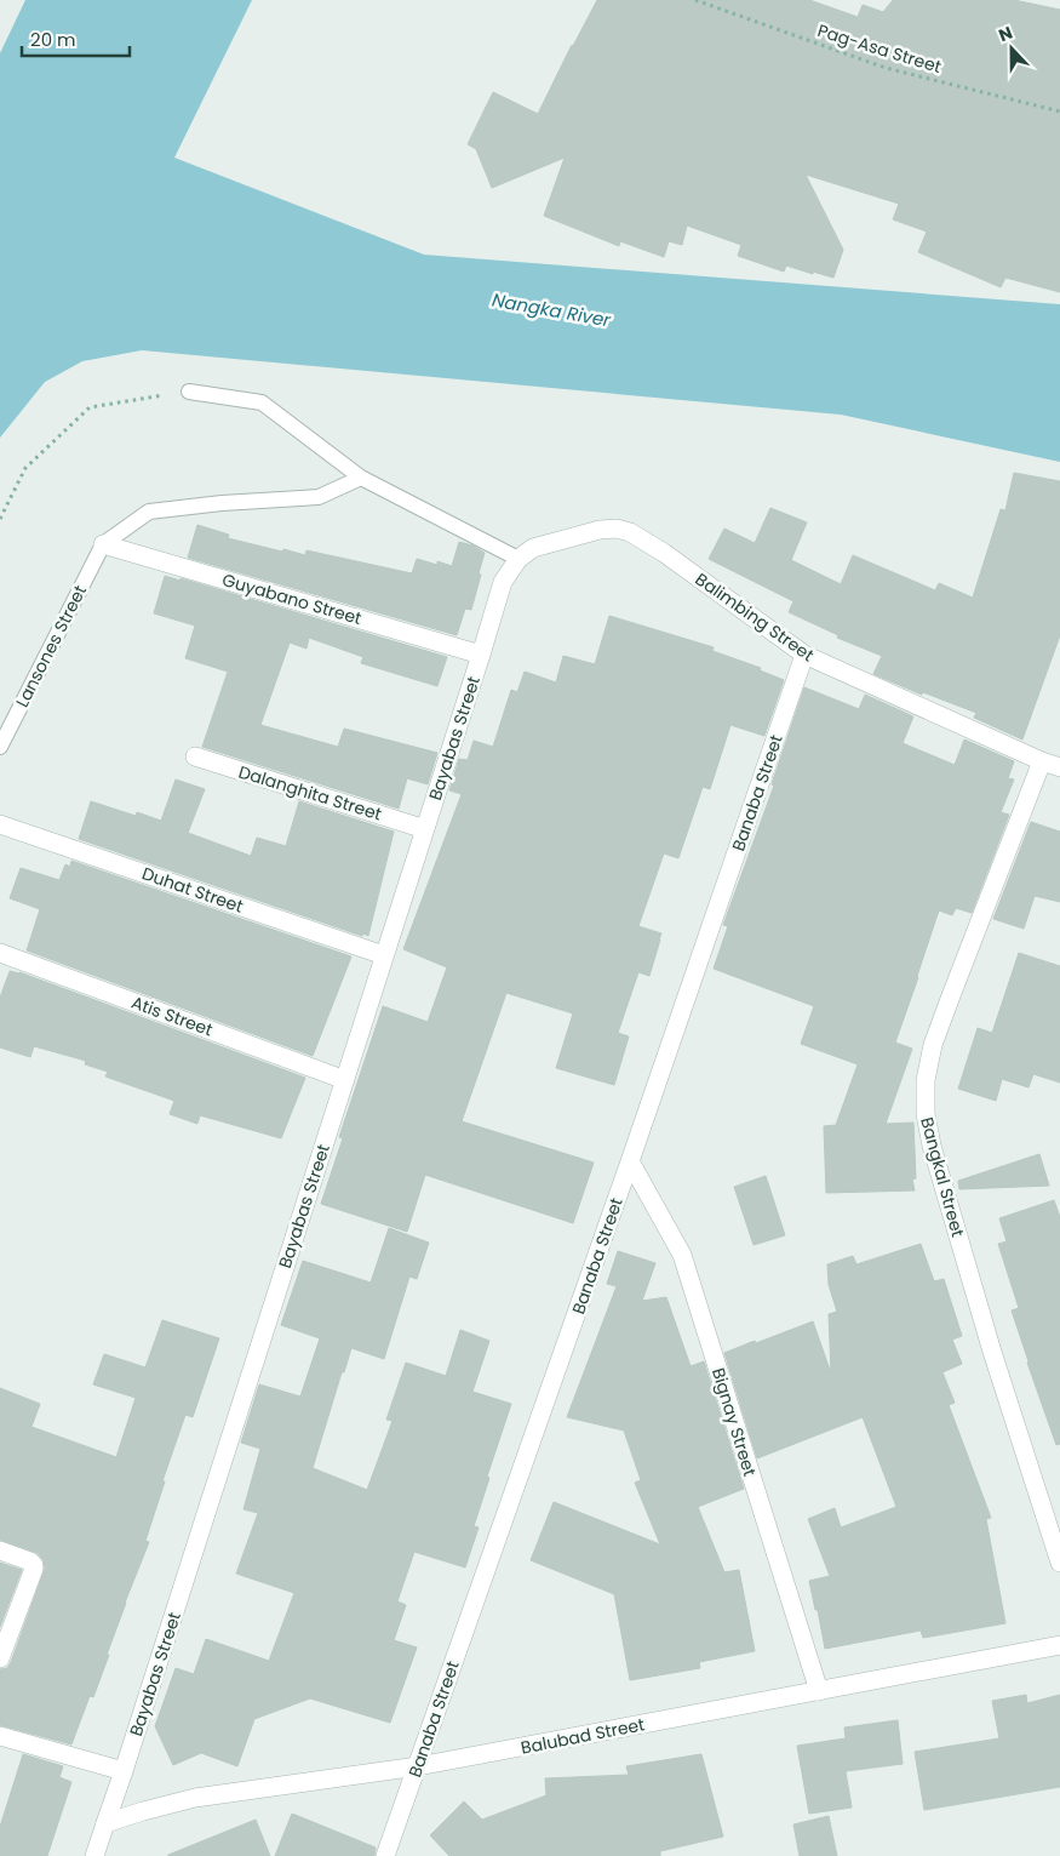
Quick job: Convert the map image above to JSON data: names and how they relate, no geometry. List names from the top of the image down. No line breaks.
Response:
{"streets":{"street":["Guyabano Street","Balimbing Street","Bayabas Street","Dalanghita Street","Banaba Street","Duhat Street","Atis Street","Bangkal Street","Bignay Street","Balubad Street"],"lane":["Lansones Street"],"path":["Pag-Asa Street"]},"crossings":[["Guyabano Street","Lansones Street"],["Guyabano Street","Bayabas Street"],["Balimbing Street","Bayabas Street"],["Balimbing Street","Banaba Street"],["Balimbing Street","Bangkal Street"],["Bayabas Street","Dalanghita Street"],["Bayabas Street","Duhat Street"],["Bayabas Street","Atis Street"],["Bayabas Street","Balubad Street"],["Banaba Street","Bignay Street"],["Banaba Street","Balubad Street"],["Bignay Street","Balubad Street"]],"water":["Nangka River"],"scale_bar":"20 m","north":"top"}
